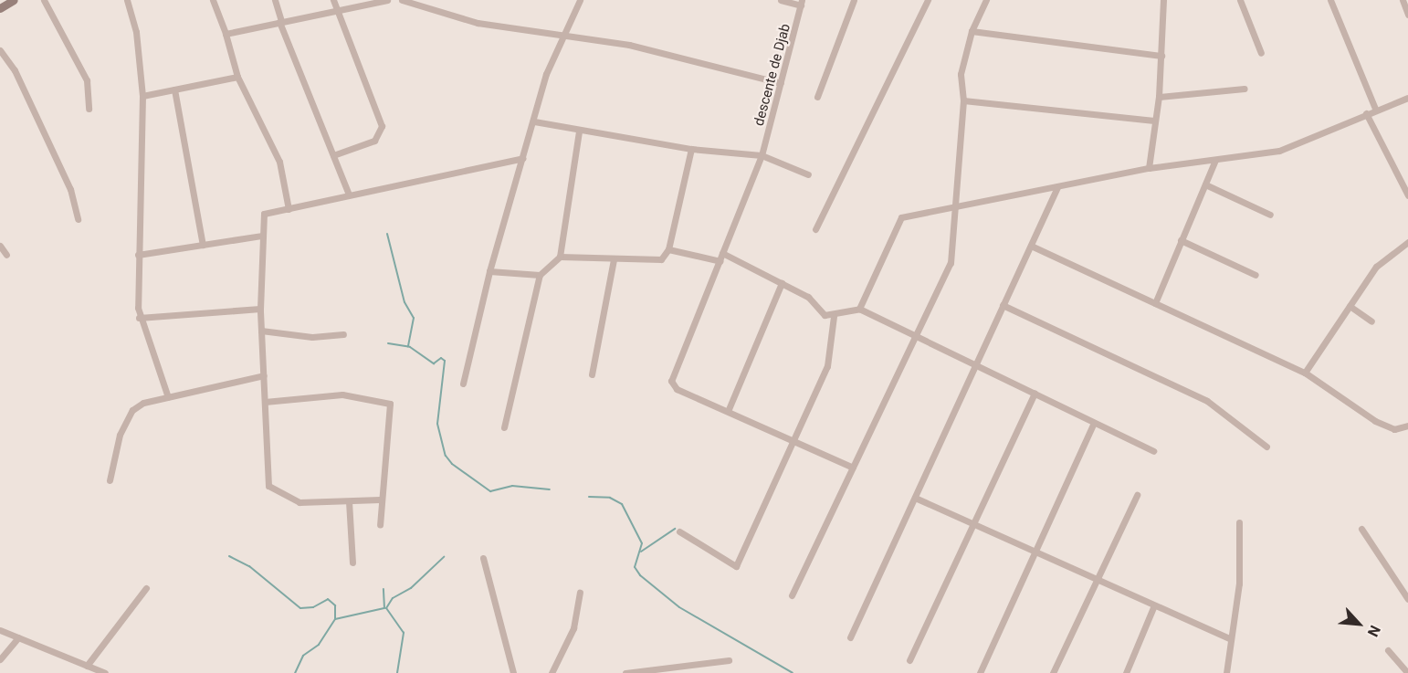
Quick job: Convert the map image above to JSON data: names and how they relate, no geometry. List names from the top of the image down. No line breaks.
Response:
{"streets":{"street":["descente de Djab"]},"north":"bottom right"}
